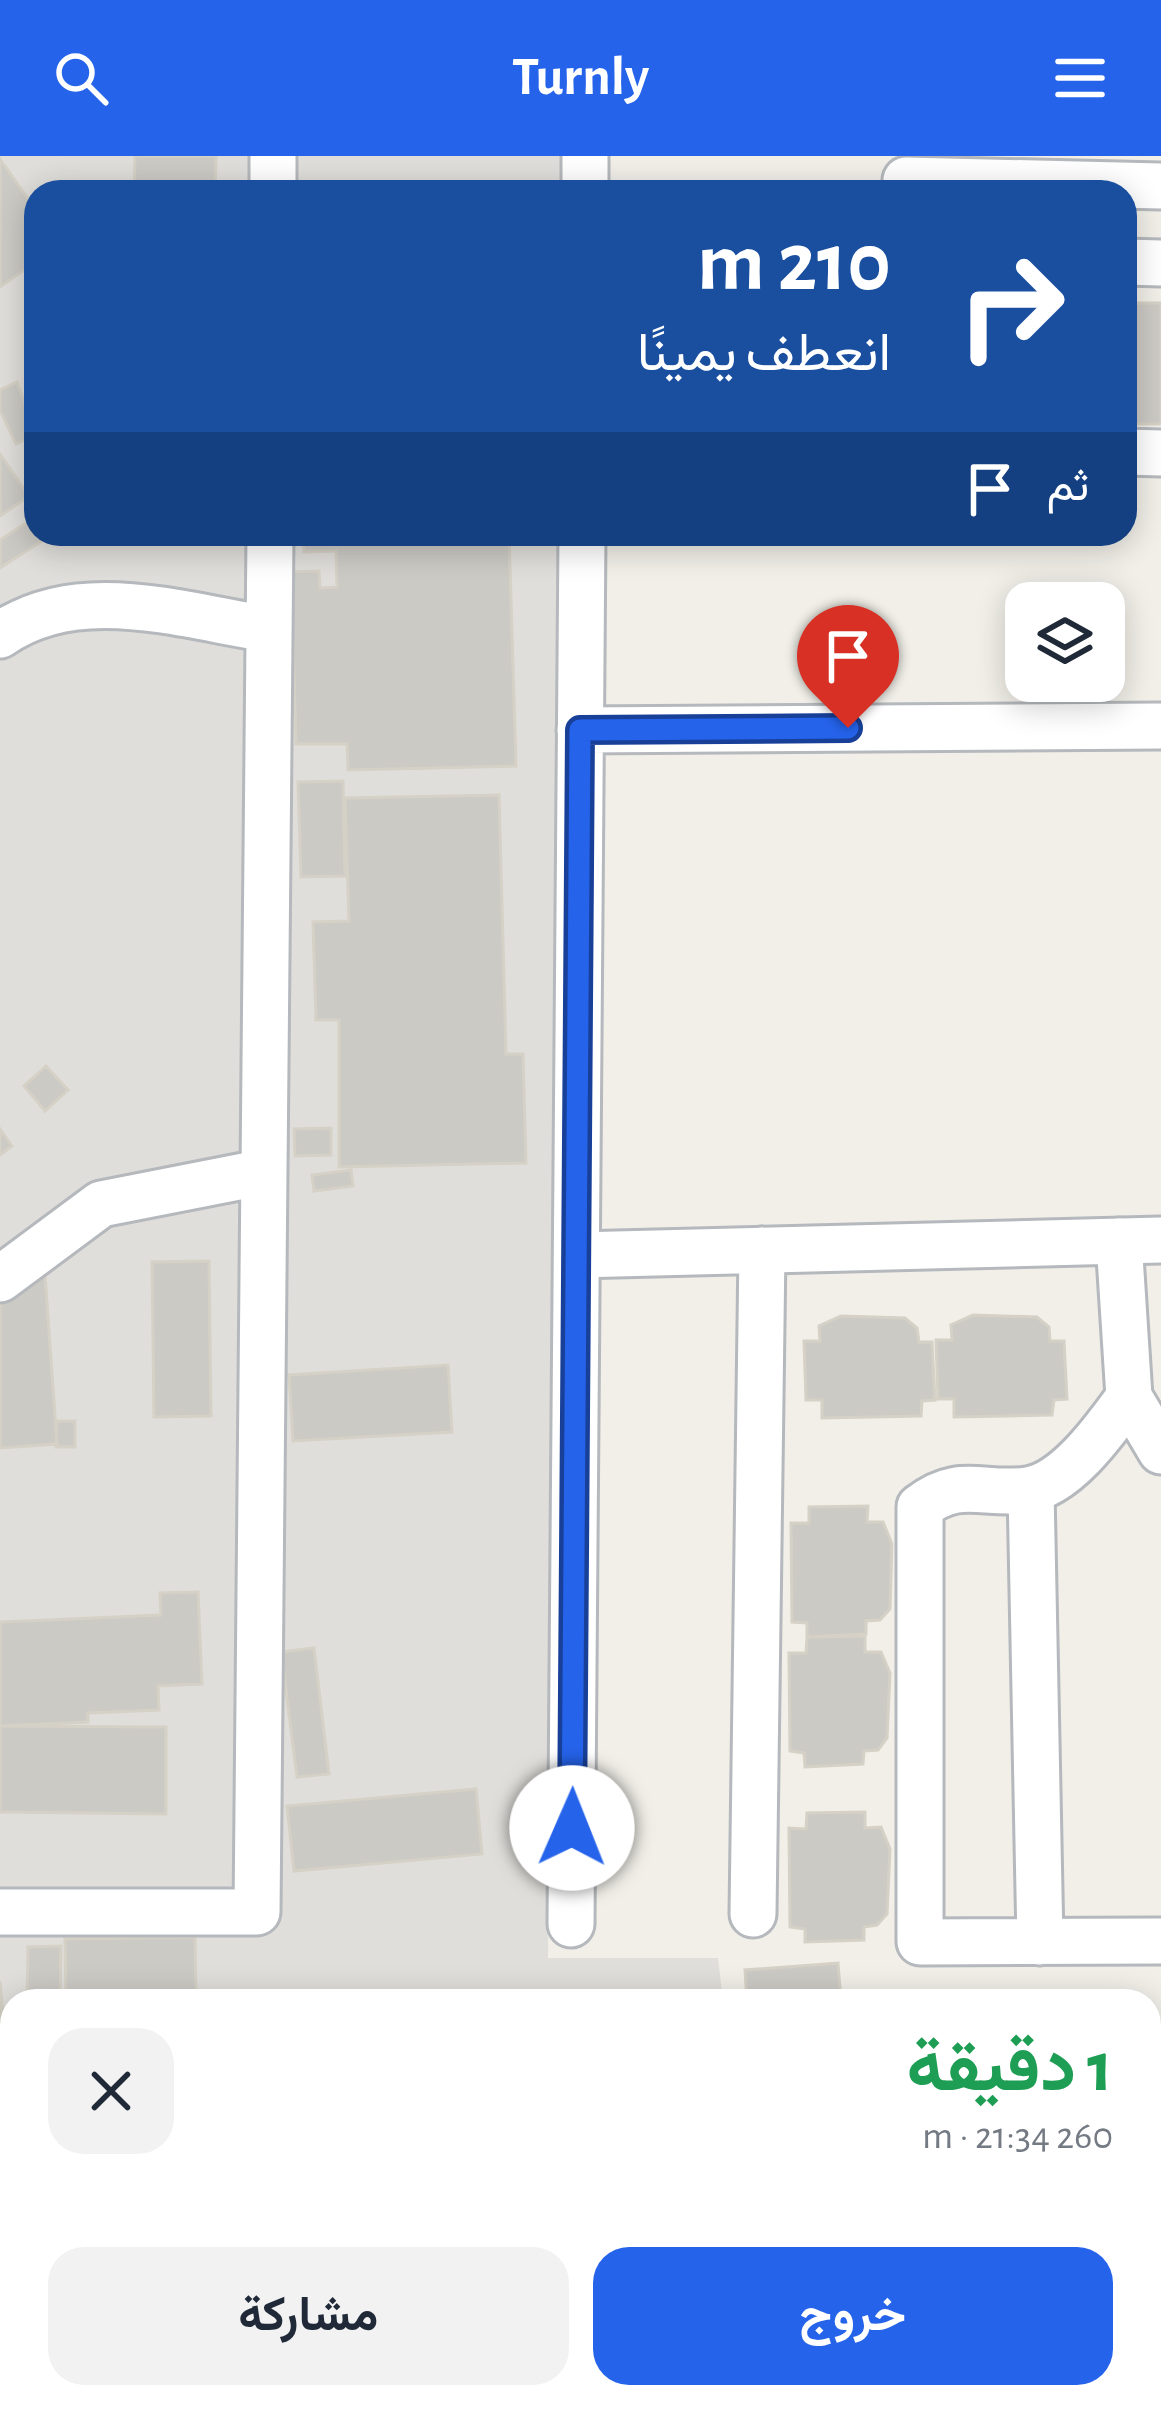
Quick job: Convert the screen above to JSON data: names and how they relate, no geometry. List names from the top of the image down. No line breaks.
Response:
{"page":{"header":"Turnly","turn":["210 m","انعطف يمينًا"],"then":"ثم","heading":["1 دقيقة","260 m · 21:34"],"buttons":["خروج","مشاركة"]}}
